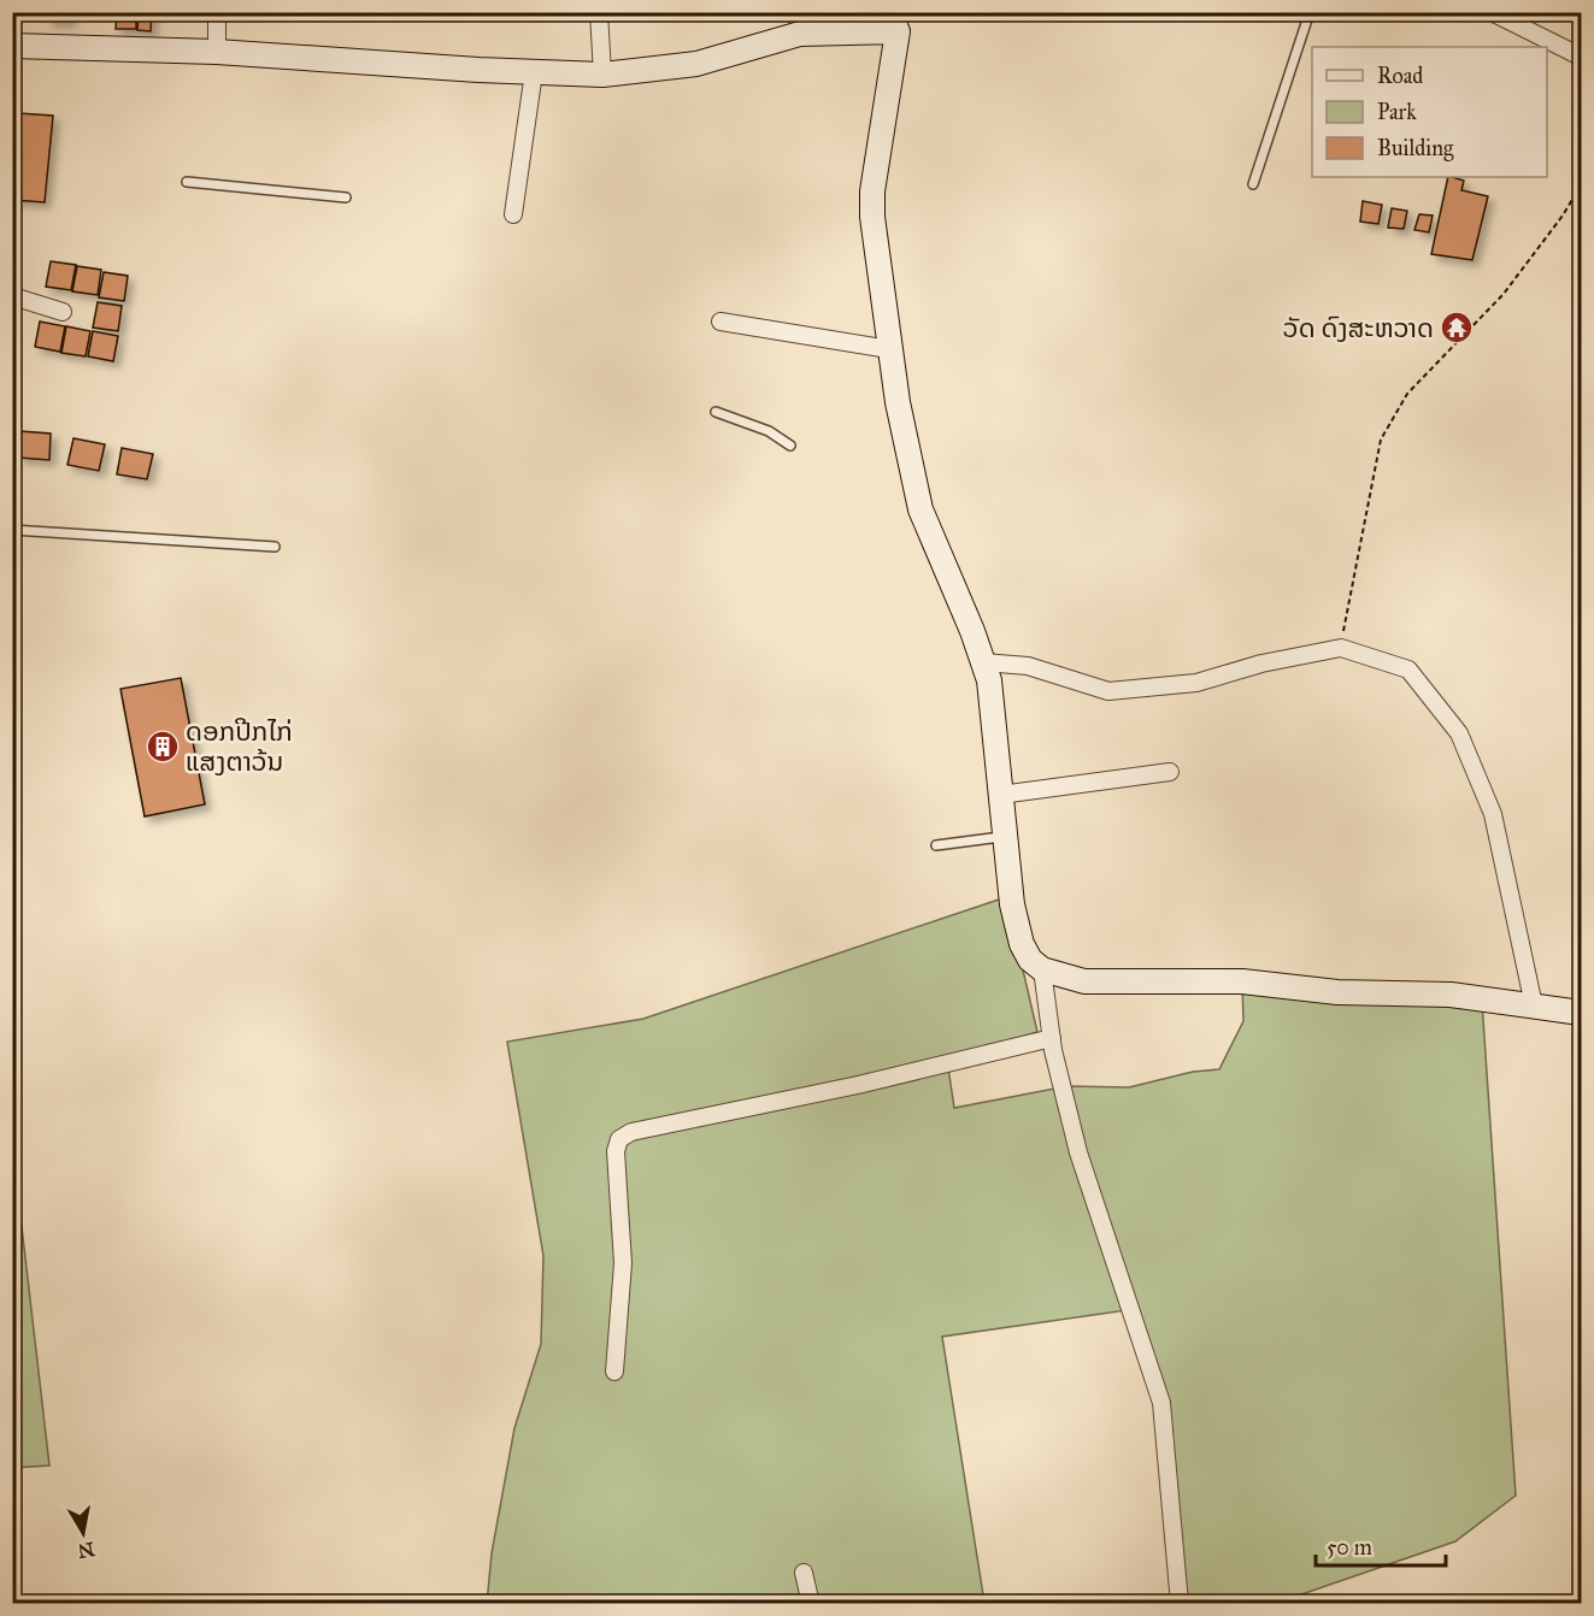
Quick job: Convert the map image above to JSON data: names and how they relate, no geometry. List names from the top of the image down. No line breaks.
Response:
{"places":{"temple":["ວັດ ດົງສະຫວາດ"],"building":["ດອກປີກໄກ່ ແສງຕາວ້ນ"]},"legend":["Road","Park","Building"],"scale_bar":"50 m","north":"bottom"}
